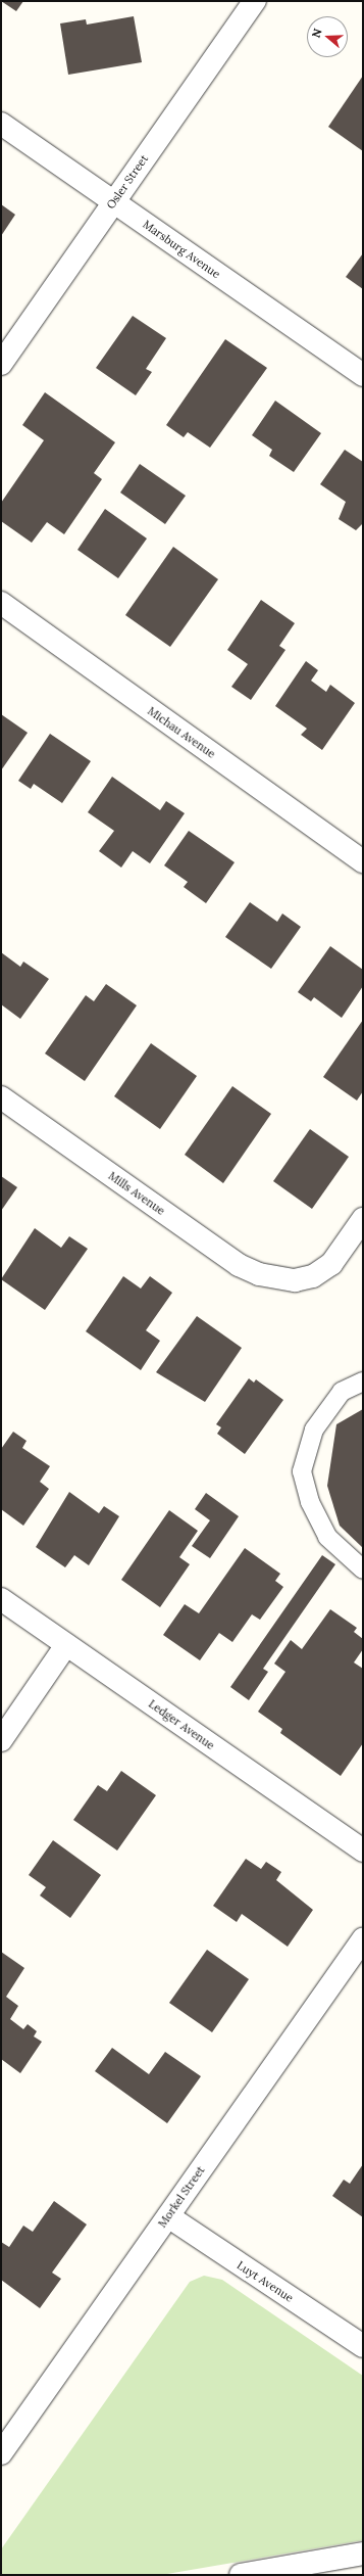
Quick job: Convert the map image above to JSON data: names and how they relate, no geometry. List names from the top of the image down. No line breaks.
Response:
{"streets":{"street":["Osler Street","Marsburg Avenue","Michau Avenue","Mills Avenue","Ledger Avenue","Morkel Street","Luyt Avenue"]},"crossings":[["Osler Street","Marsburg Avenue"],["Morkel Street","Luyt Avenue"]],"north":"left"}
